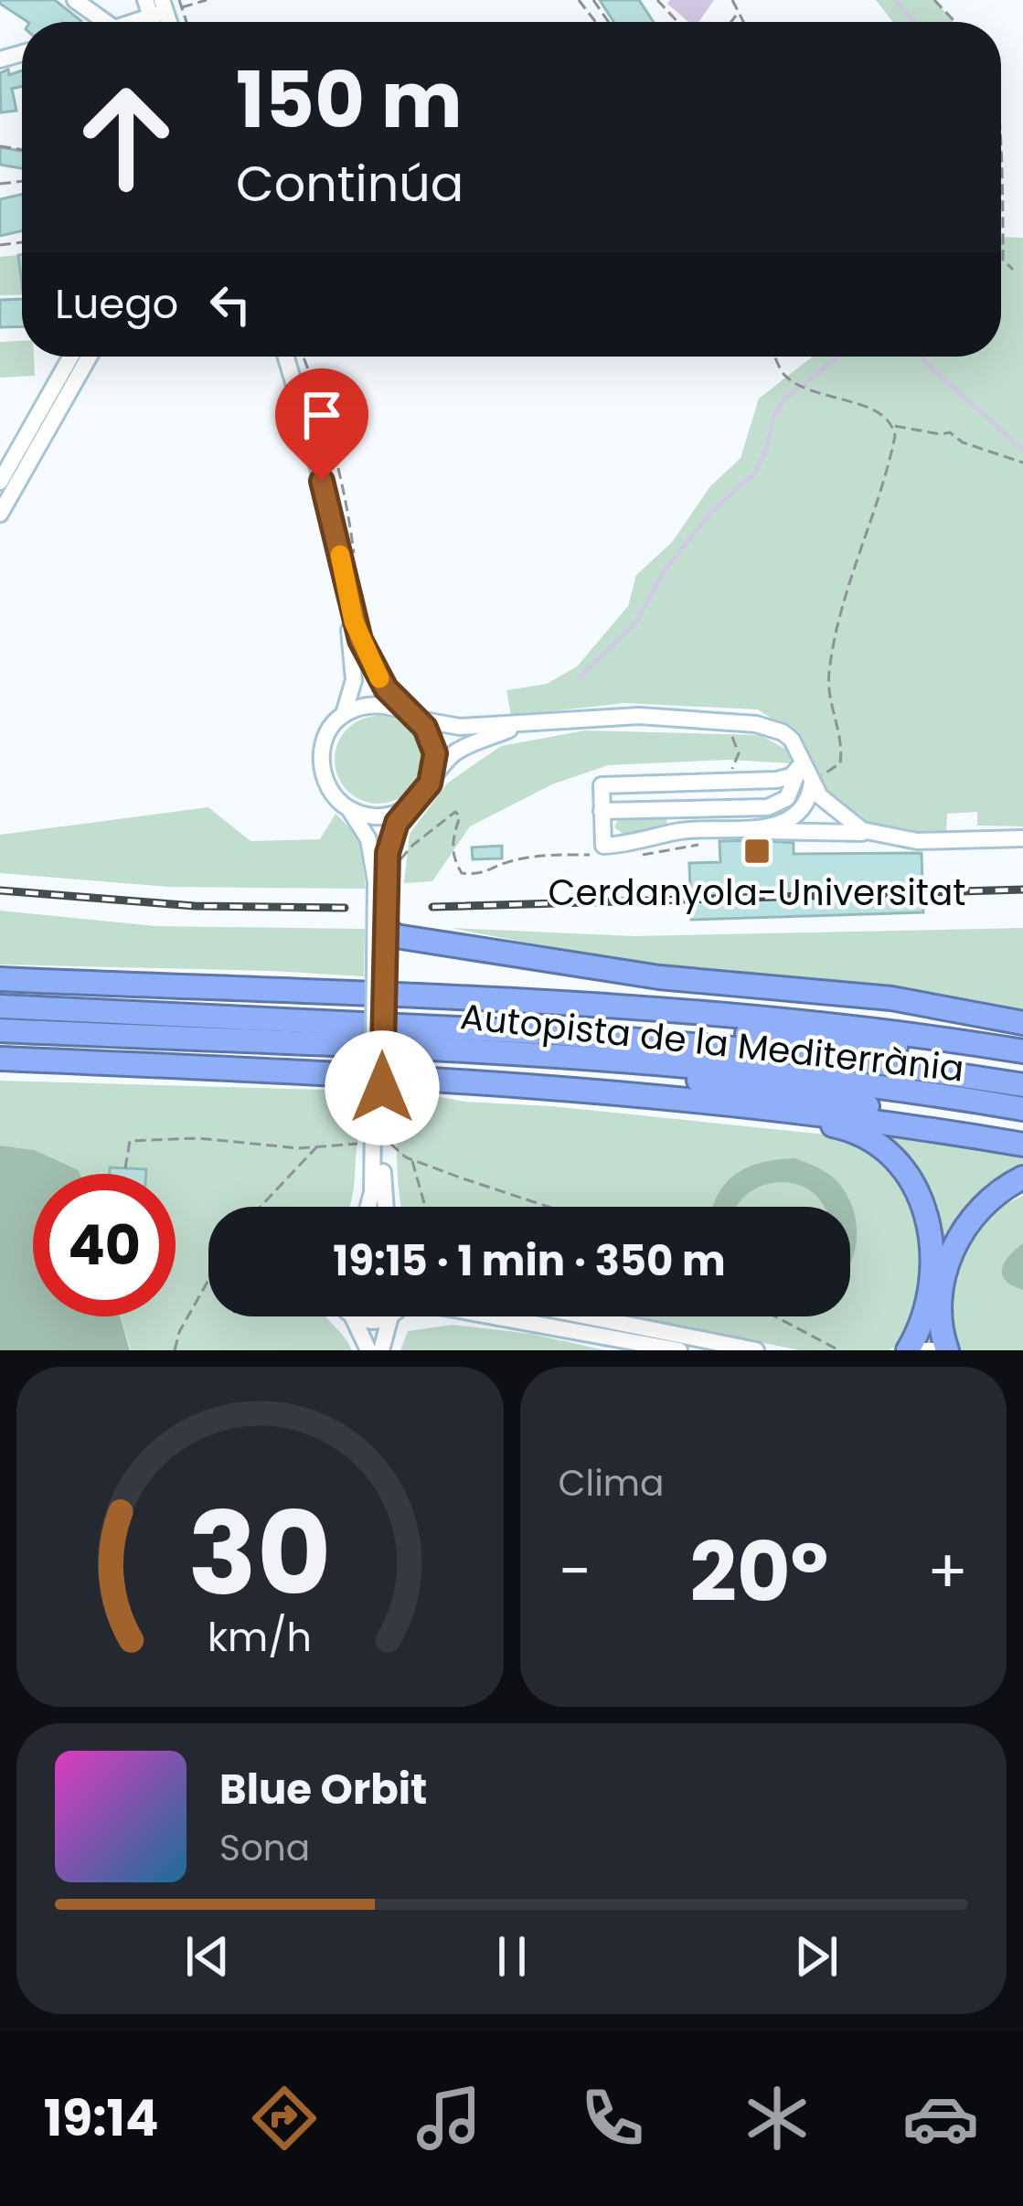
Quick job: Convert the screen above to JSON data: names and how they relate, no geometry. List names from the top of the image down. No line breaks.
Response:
{"streets":{"highway":["Autopista de la Mediterrània"]},"places":{"transit":["Cerdanyola-Universitat"]},"page":{"turn":["150 m","Continúa"],"then":"Luego","limit":"40","trip":"19:15 · 1 min · 350 m","tile":"Clima","heat":["−","20°","+"],"song":["Blue Orbit","Sona"],"tabs":"19:14","gauge":["30","km/h"]}}
